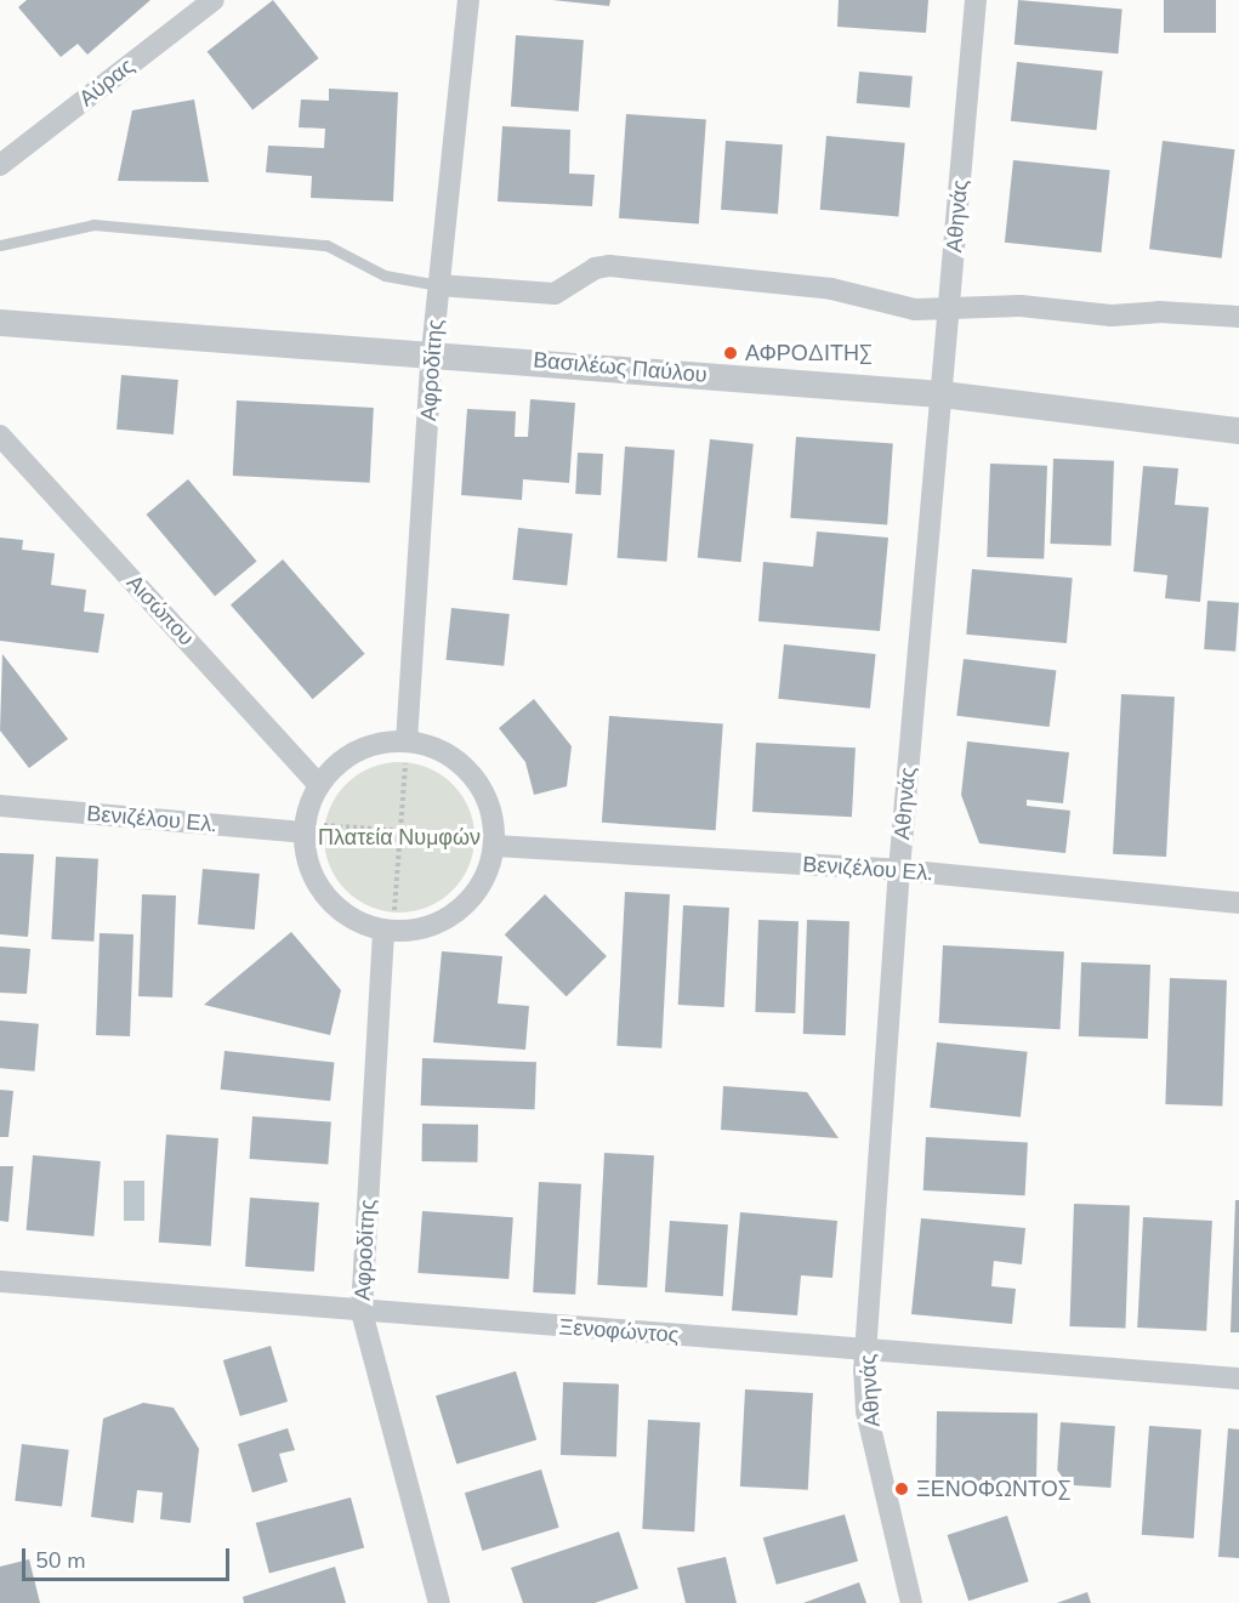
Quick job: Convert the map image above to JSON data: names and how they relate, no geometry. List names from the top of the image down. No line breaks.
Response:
{"streets":{"street":["Αύρας","Αθηνάς","Βασιλέως Παύλου","Αφροδίτης","Αισώπου","Βενιζέλου Ελ.","Ξενοφώντος"]},"crossings":[["Αθηνάς","Βασιλέως Παύλου"],["Αθηνάς","Βενιζέλου Ελ."],["Αθηνάς","Ξενοφώντος"],["Βασιλέως Παύλου","Αφροδίτης"],["Αφροδίτης","Ξενοφώντος"]],"parks":["Πλατεία Νυμφών"],"places":["ΑΦΡΟΔΙΤΗΣ","ΞΕΝΟΦΩΝΤΟΣ"],"scale_bar":"50 m"}
